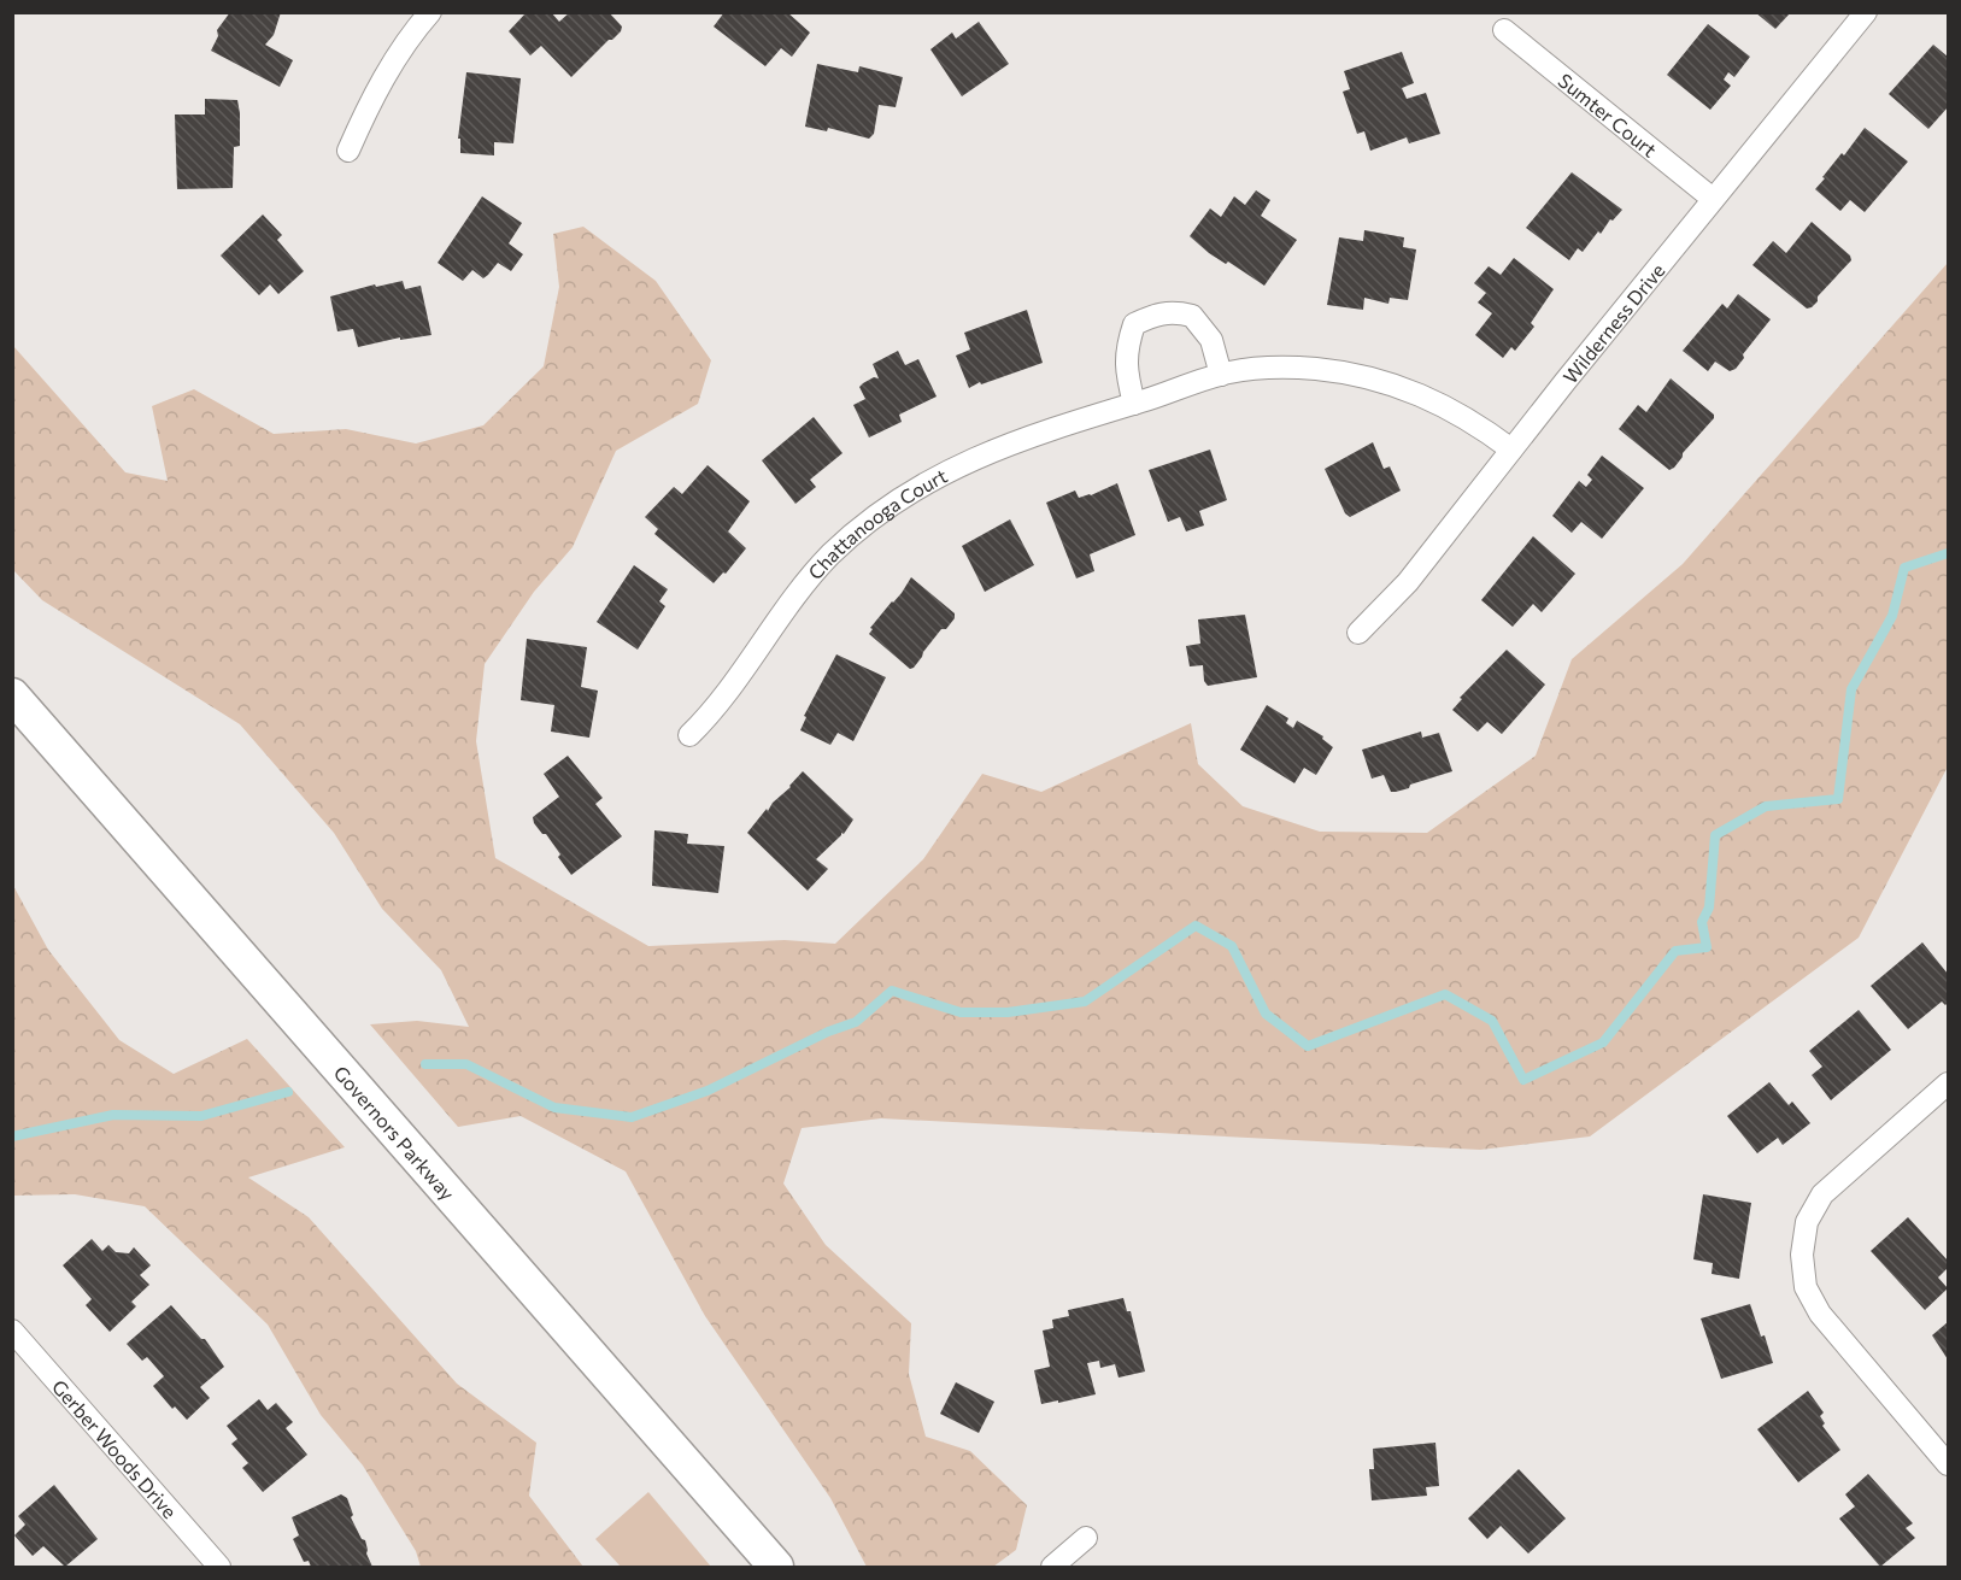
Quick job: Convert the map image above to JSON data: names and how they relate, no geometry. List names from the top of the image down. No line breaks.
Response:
{"streets":{"main road":["Governors Parkway"],"street":["Sumter Court","Wilderness Drive","Chattanooga Court","Gerber Woods Drive"]},"crossings":[["Sumter Court","Wilderness Drive"],["Wilderness Drive","Chattanooga Court"]]}
